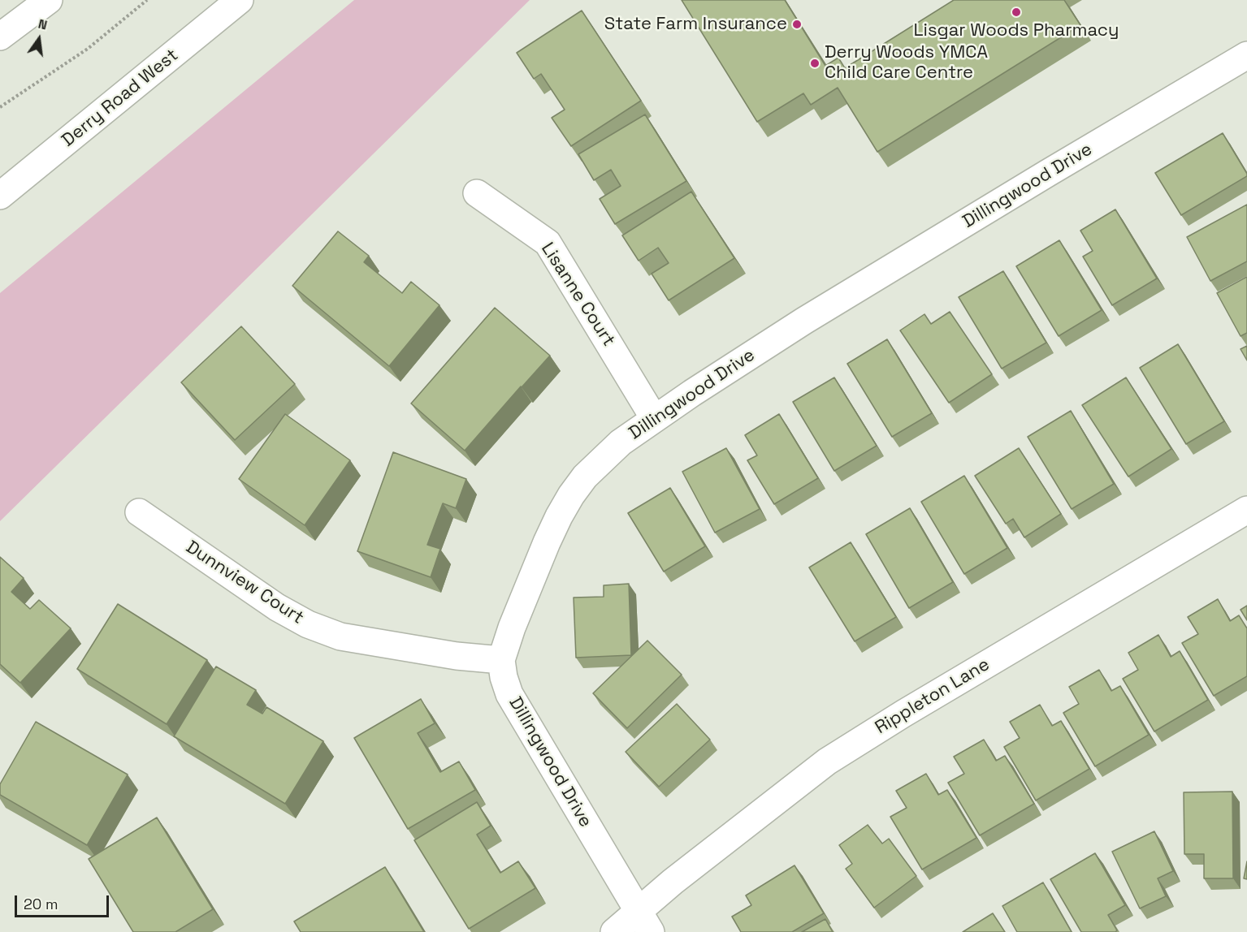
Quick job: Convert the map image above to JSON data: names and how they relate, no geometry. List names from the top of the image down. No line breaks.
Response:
{"streets":{"street":["Derry Road West","Dillingwood Drive","Lisanne Court","Dunnview Court","Rippleton Lane"]},"crossings":[["Dillingwood Drive","Lisanne Court"],["Dillingwood Drive","Dunnview Court"],["Dillingwood Drive","Rippleton Lane"]],"places":["Lisgar Woods Pharmacy","State Farm Insurance","Derry Woods YMCA Child Care Centre"],"scale_bar":"20 m","north":"top"}
